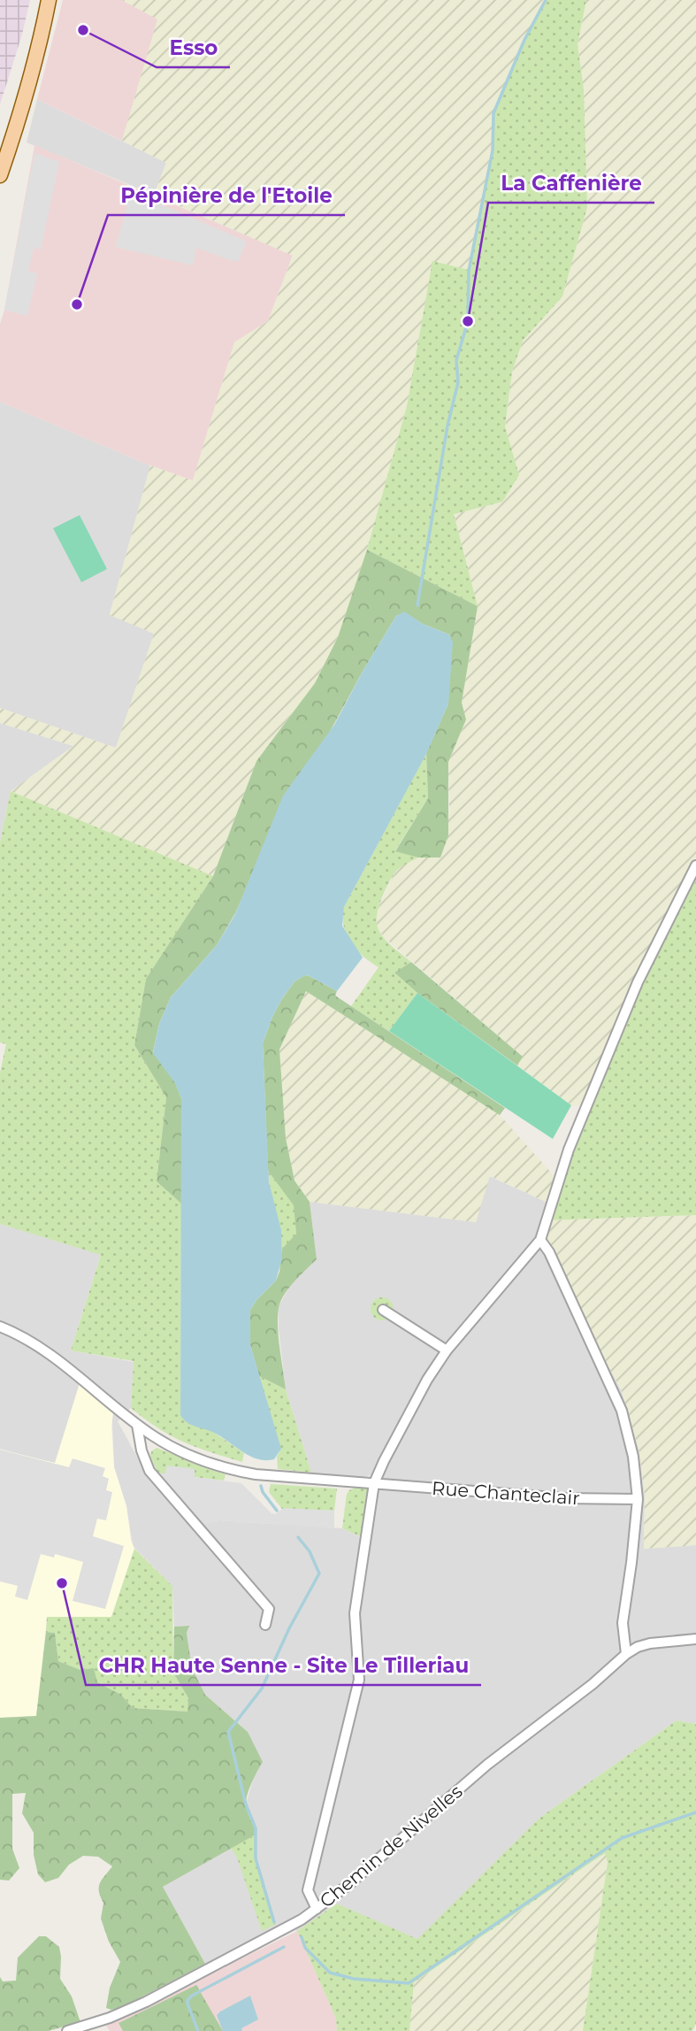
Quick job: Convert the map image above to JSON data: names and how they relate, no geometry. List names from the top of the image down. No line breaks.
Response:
{"streets":{"street":["Rue Chanteclair","Chemin de Nivelles"]},"places":["Esso","Pépinière de l'Etoile","La Caffenière","CHR Haute Senne - Site Le Tilleriau"]}
